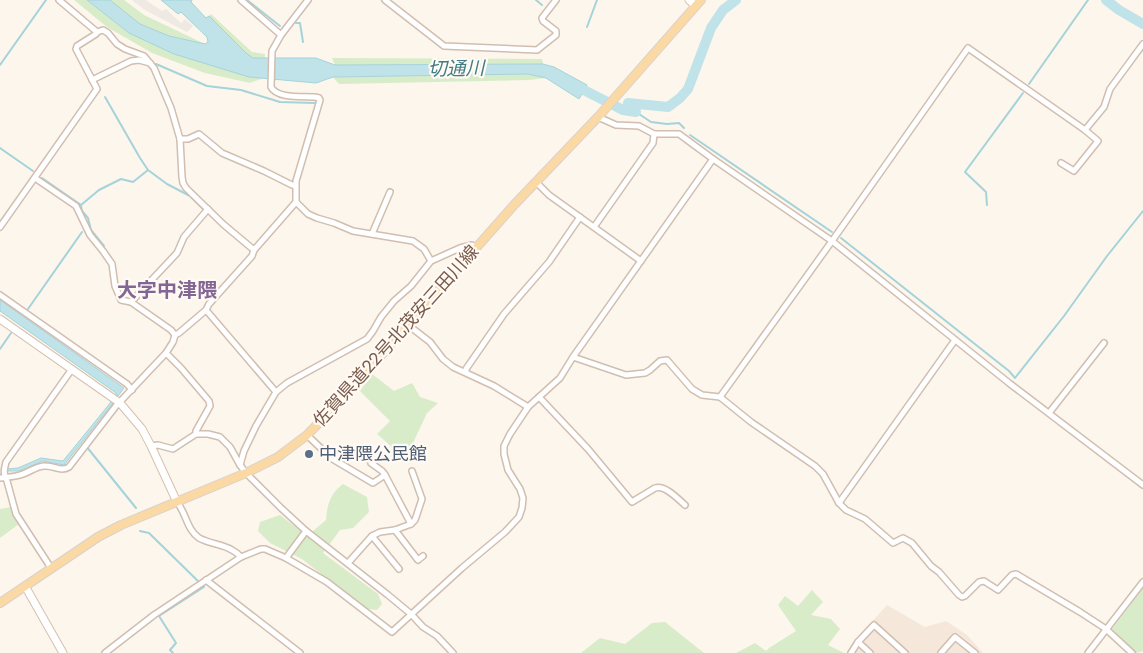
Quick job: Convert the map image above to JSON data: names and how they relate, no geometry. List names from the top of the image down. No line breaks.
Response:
{"streets":{"main road":["佐賀県道22号北茂安三田川線"]},"districts":["大字中津隈"],"water":["切通川"],"places":["中津隈公民館"]}
